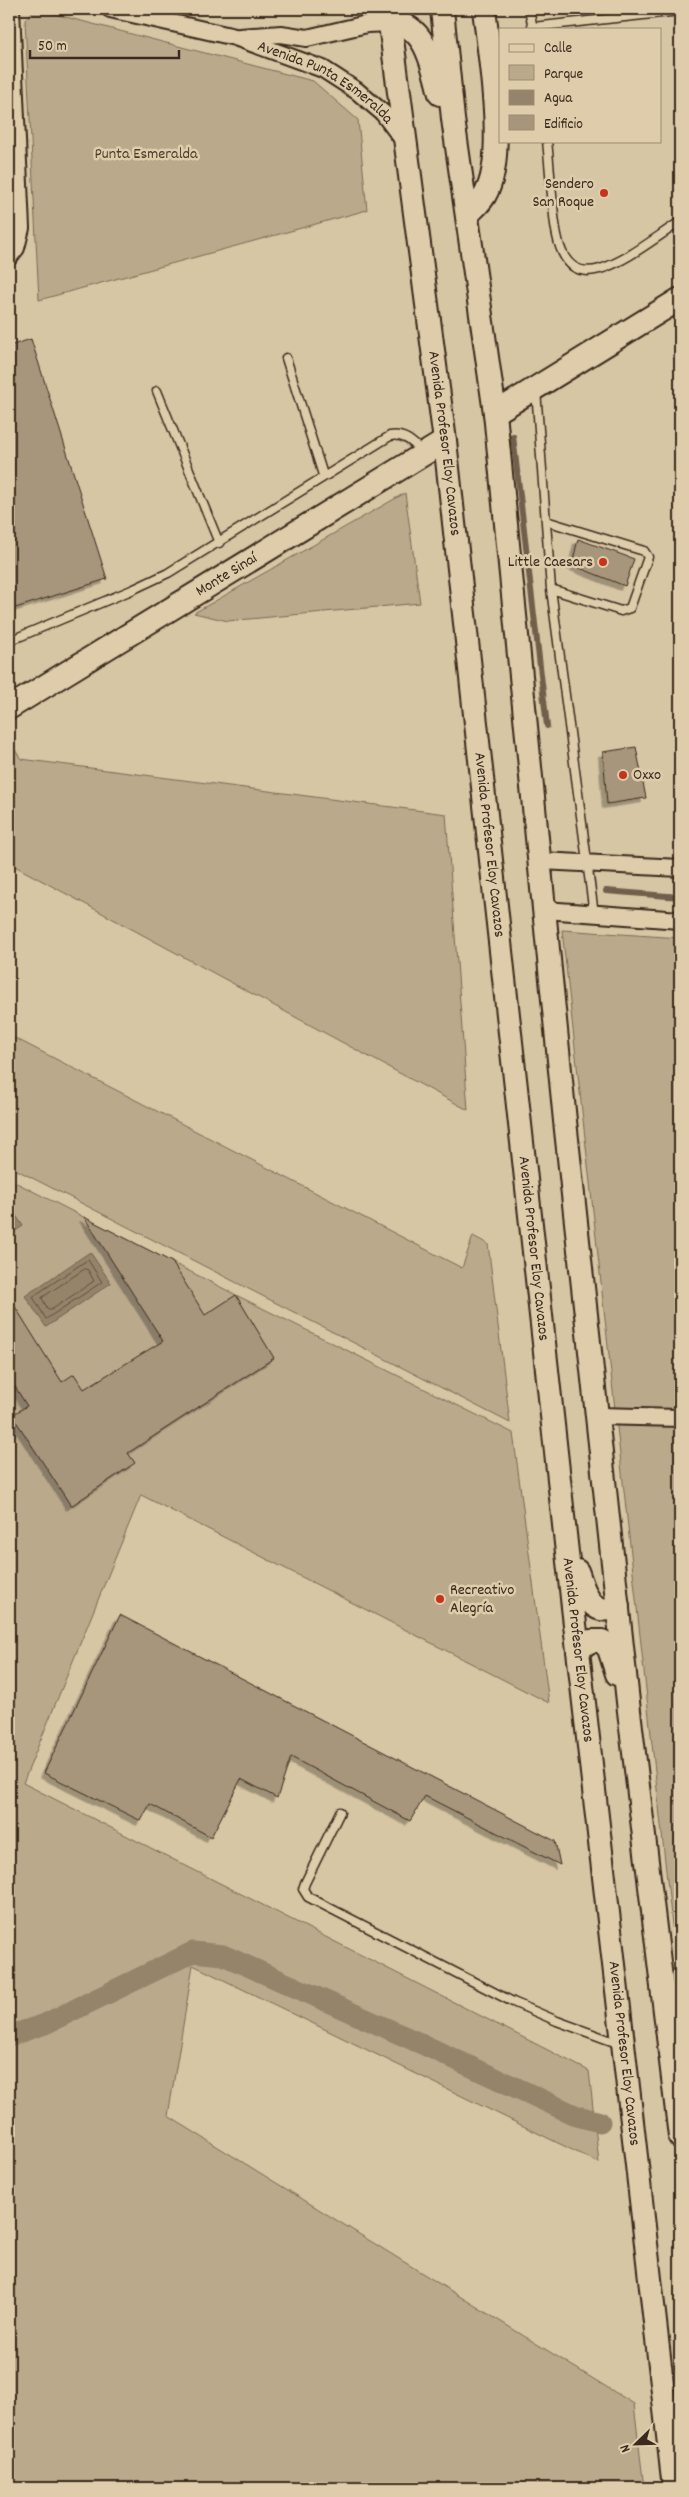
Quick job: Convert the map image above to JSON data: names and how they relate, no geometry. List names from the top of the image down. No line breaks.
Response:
{"streets":{"main road":["Avenida Profesor Eloy Cavazos","Monte Sinaí"],"street":["Avenida Punta Esmeralda"]},"crossings":[["Avenida Punta Esmeralda","Avenida Profesor Eloy Cavazos"],["Avenida Profesor Eloy Cavazos","Monte Sinaí"]],"parks":["Punta Esmeralda"],"places":["Sendero San Roque","Little Caesars","Oxxo","Recreativo Alegría"],"legend":["Calle","Parque","Agua","Edificio"],"scale_bar":"50 m","north":"bottom left"}
